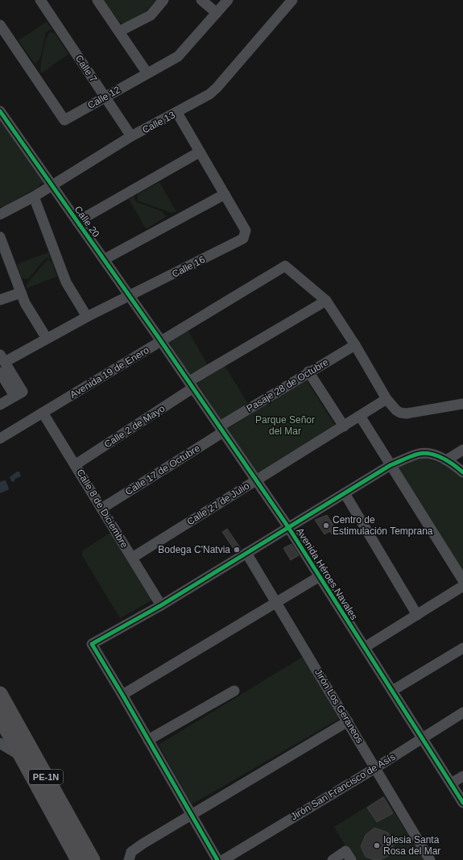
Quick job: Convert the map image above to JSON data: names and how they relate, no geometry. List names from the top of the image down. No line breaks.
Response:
{"streets":{"highway":["PE-1N"],"street":["Calle 7","Calle 12","Calle 13","Calle 20","Calle 16","Avenida 19 de Enero","Pasaje 28 de Octubre","Calle 2 de Mayo","Calle 17 de Octubre","Calle 27 de Julio","Calle 8 de Diciembre","Avenida Héroes Navales","Jirón Los Geraneos","Jirón San Francisco de Asís"]},"crossings":[["Calle 7","Calle 12"],["Calle 7","Calle 13"],["Calle 13","Calle 20"],["Calle 13","Calle 16"],["Calle 20","Calle 16"],["Calle 20","Avenida 19 de Enero"],["Calle 20","Avenida Héroes Navales"],["Avenida 19 de Enero","Calle 2 de Mayo"],["Avenida 19 de Enero","Calle 8 de Diciembre"],["Avenida 19 de Enero","Avenida Héroes Navales"],["Pasaje 28 de Octubre","Calle 17 de Octubre"],["Pasaje 28 de Octubre","Avenida Héroes Navales"],["Calle 2 de Mayo","Calle 8 de Diciembre"],["Calle 2 de Mayo","Avenida Héroes Navales"],["Calle 17 de Octubre","Calle 8 de Diciembre"],["Calle 17 de Octubre","Avenida Héroes Navales"],["Calle 27 de Julio","Calle 8 de Diciembre"],["Calle 27 de Julio","Avenida Héroes Navales"],["Avenida Héroes Navales","Jirón San Francisco de Asís"],["Jirón Los Geraneos","Jirón San Francisco de Asís"]],"parks":["Parque Señor del Mar"],"places":["Centro de Estimulación Temprana","Bodega C'Natvia","Iglesia Santa Rosa del Mar"]}
